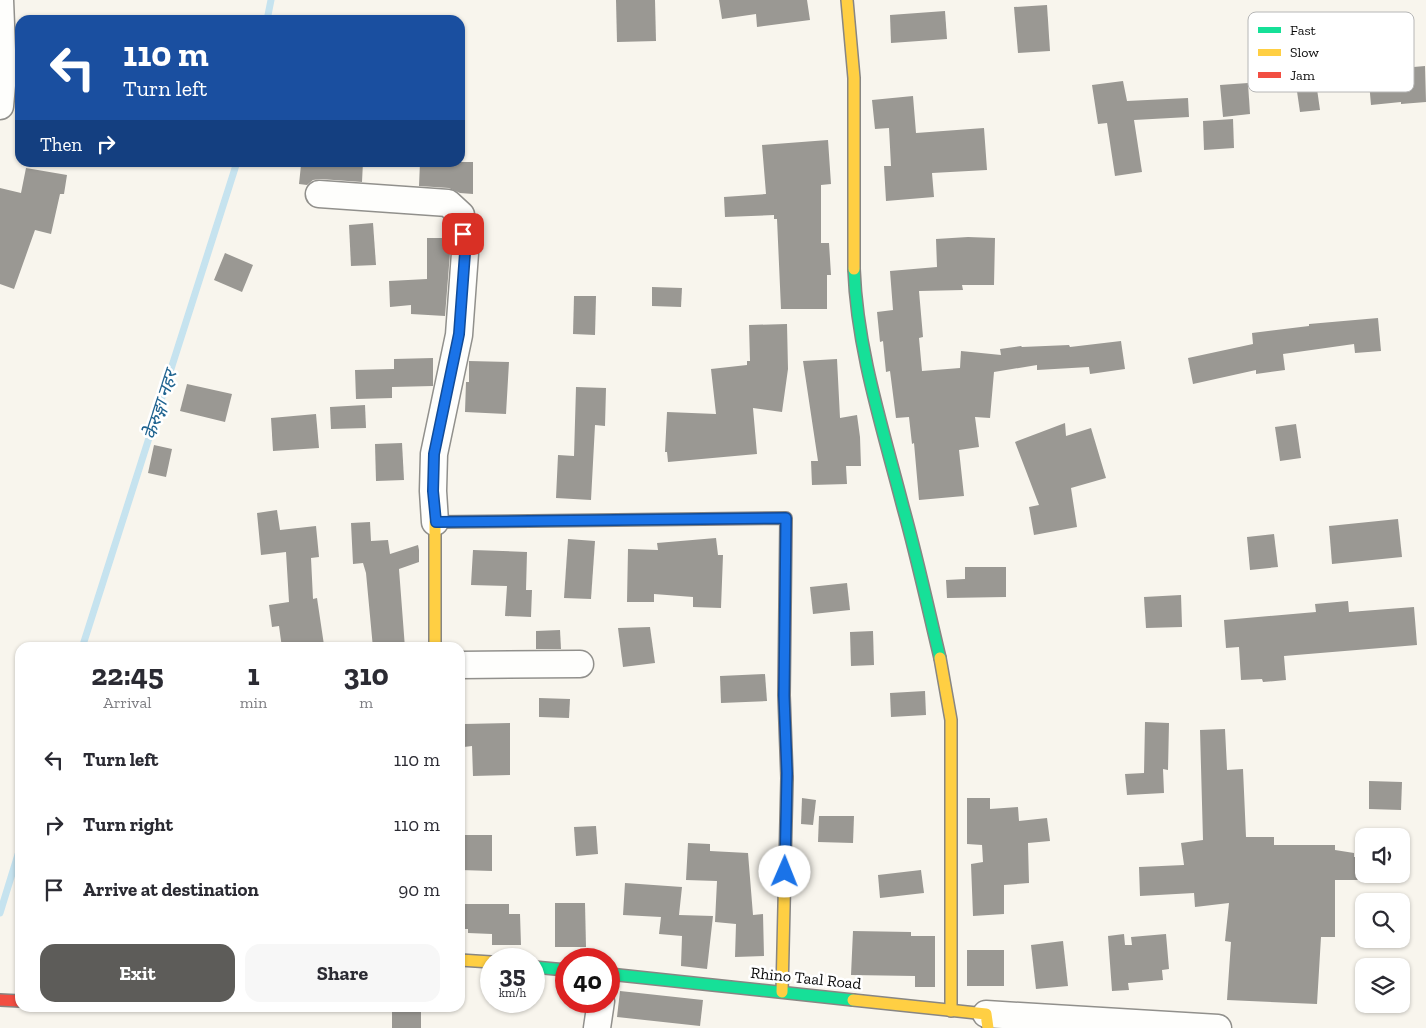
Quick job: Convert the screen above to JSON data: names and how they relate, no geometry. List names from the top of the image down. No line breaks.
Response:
{"streets":{"street":["Rhino Taal Road"]},"water":["केेरुङ्गा नहर"],"legend":["Fast","Slow","Jam"],"page":{"turn":["110 m","Turn left"],"then":"Then","eta":["22:45","Arrival","1","min","310","m"],"list":[{"name":"Turn left","value":"110 m"},{"name":"Turn right","value":"110 m"},{"name":"Arrive at destination","value":"90 m"}],"buttons":["Exit","Share"],"speed":"35 km/h","limit":"40"}}
